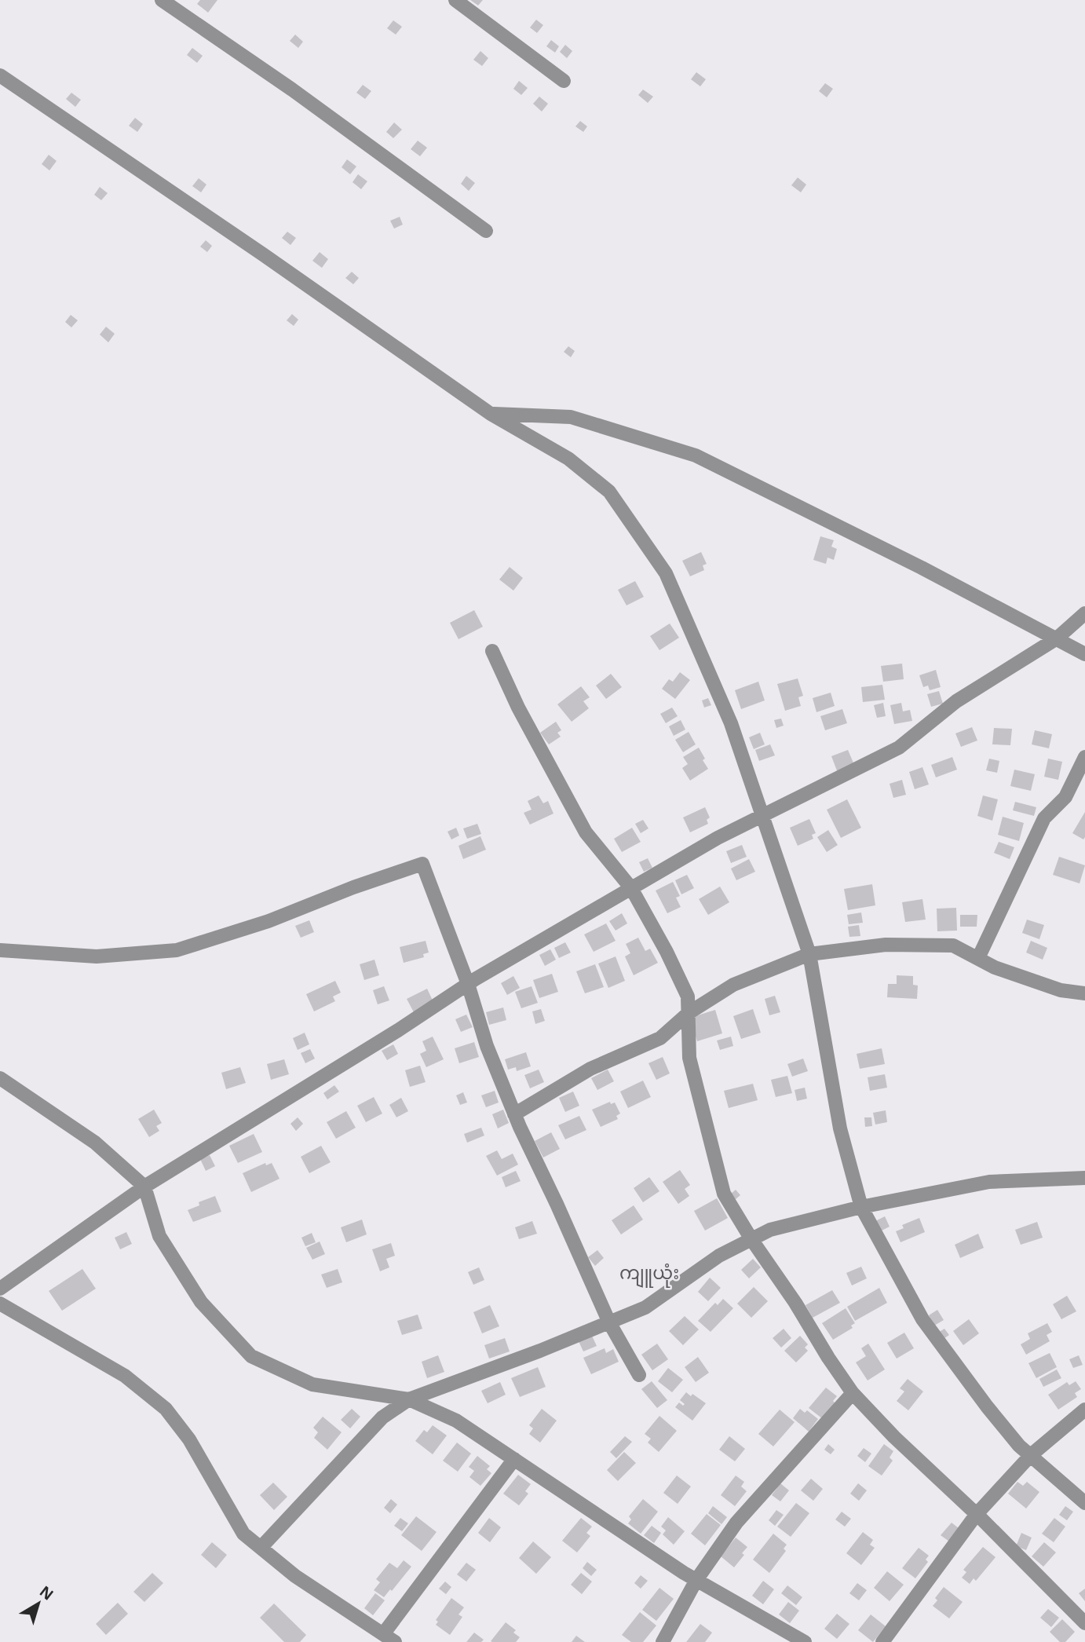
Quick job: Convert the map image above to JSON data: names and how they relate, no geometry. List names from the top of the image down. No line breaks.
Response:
{"districts":["ကျူယုံး"],"north":"top right"}
